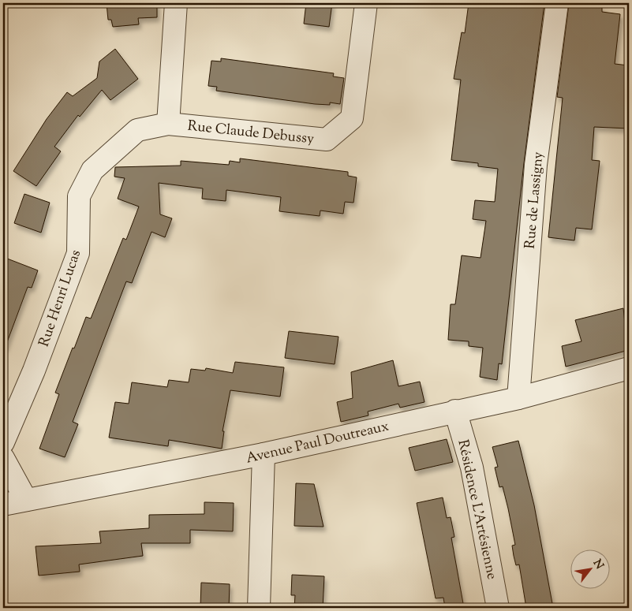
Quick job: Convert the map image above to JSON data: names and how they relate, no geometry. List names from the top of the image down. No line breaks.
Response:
{"streets":{"street":["Rue Claude Debussy","Rue de Lassigny","Rue Henri Lucas","Avenue Paul Doutreaux","Résidence L'Artésienne"]},"crossings":[["Rue Claude Debussy","Rue Henri Lucas"],["Rue de Lassigny","Avenue Paul Doutreaux"],["Avenue Paul Doutreaux","Résidence L'Artésienne"]],"north":"top right"}
